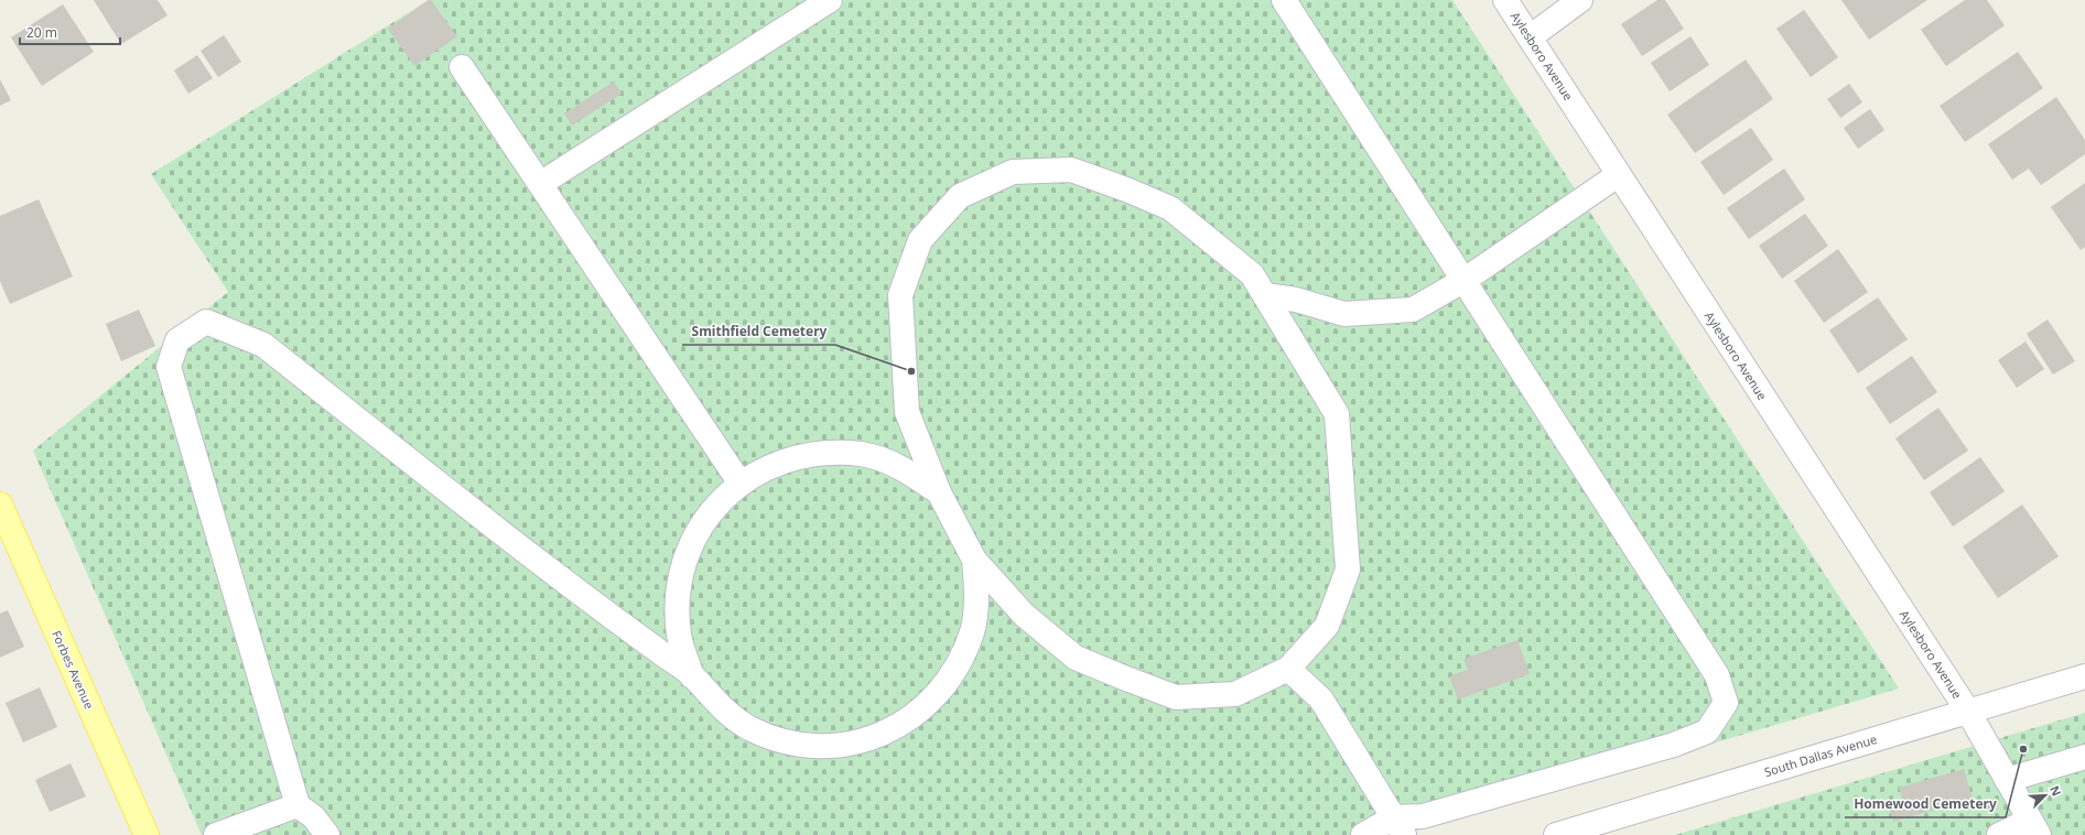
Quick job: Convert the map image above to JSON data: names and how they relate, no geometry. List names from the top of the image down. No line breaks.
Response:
{"streets":{"main road":["Forbes Avenue"],"street":["Aylesboro Avenue","South Dallas Avenue"]},"crossings":[["Aylesboro Avenue","South Dallas Avenue"]],"places":["Smithfield Cemetery","Homewood Cemetery"],"scale_bar":"20 m","north":"top right"}
